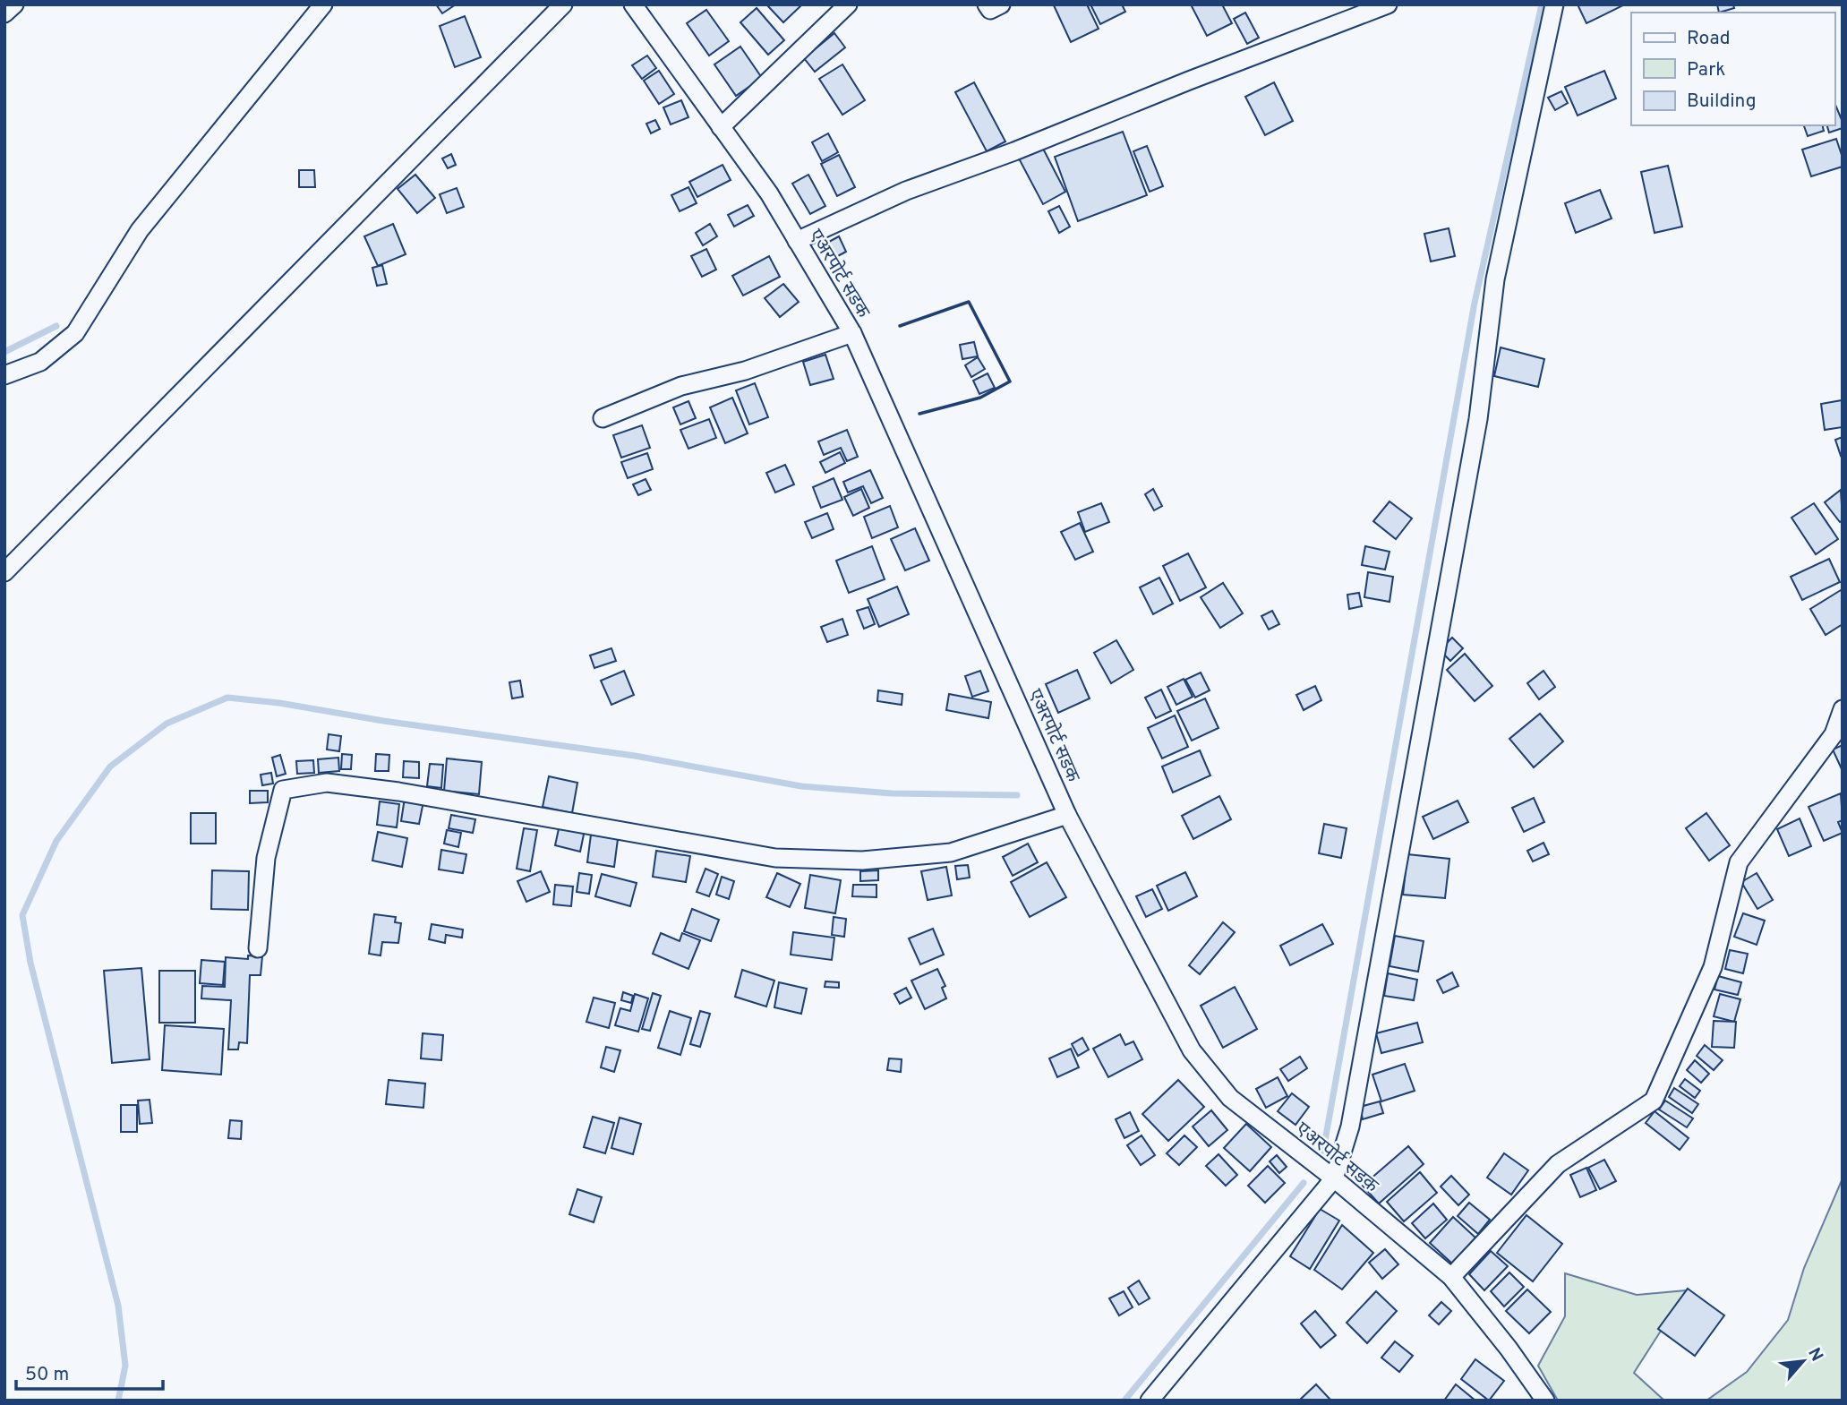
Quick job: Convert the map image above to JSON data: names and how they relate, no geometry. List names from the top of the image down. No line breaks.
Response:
{"streets":{"street":["एअरपोर्ट सडक"]},"legend":["Road","Park","Building"],"scale_bar":"50 m","north":"top right"}
